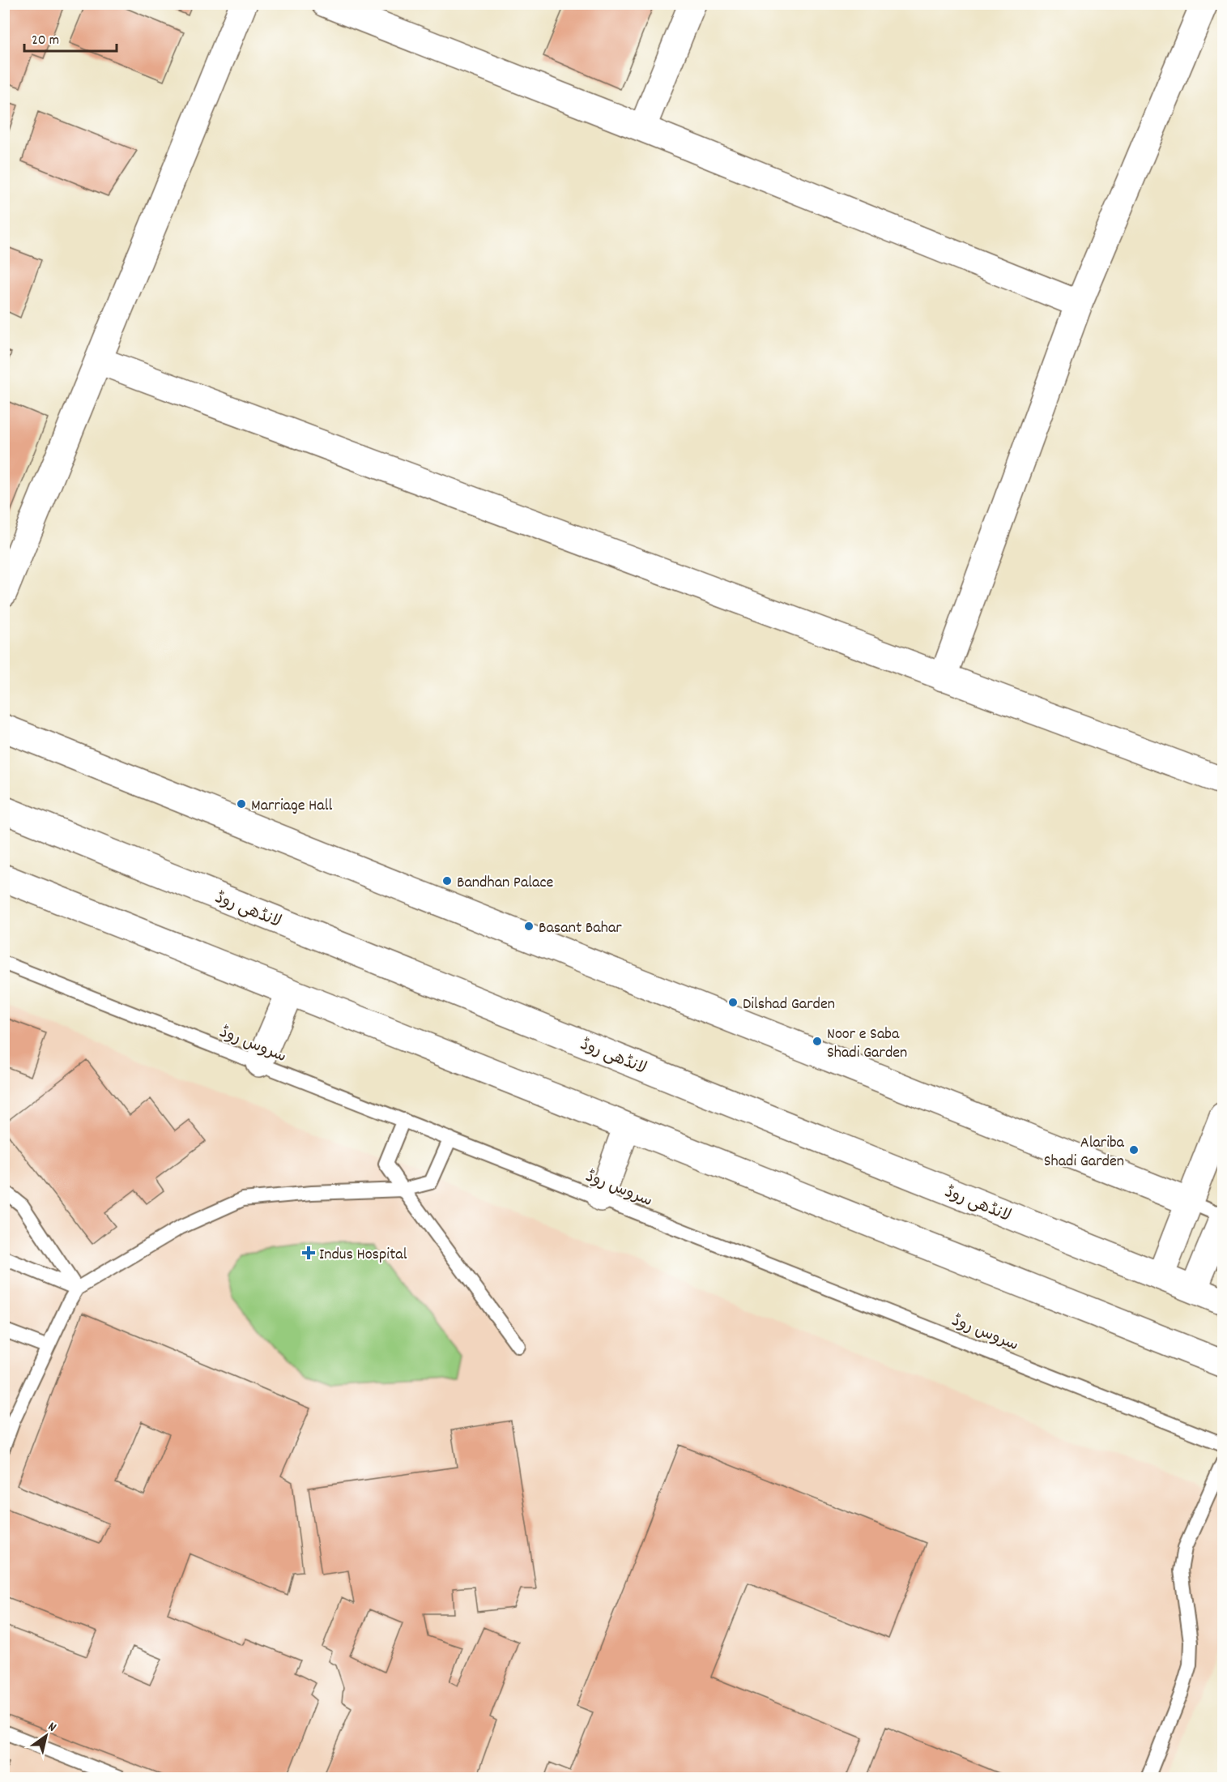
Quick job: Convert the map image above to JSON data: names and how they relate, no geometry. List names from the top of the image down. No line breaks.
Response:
{"streets":{"street":["لانڈھی روڈ"],"lane":["سروس روڈ"]},"places":{"other":["Marriage Hall","Bandhan Palace","Basant Bahar","Dilshad Garden","Noor e Saba Shadi Garden","Alariba Shadi Garden"],"health":["Indus Hospital"]},"scale_bar":"20 m","north":"top right"}
